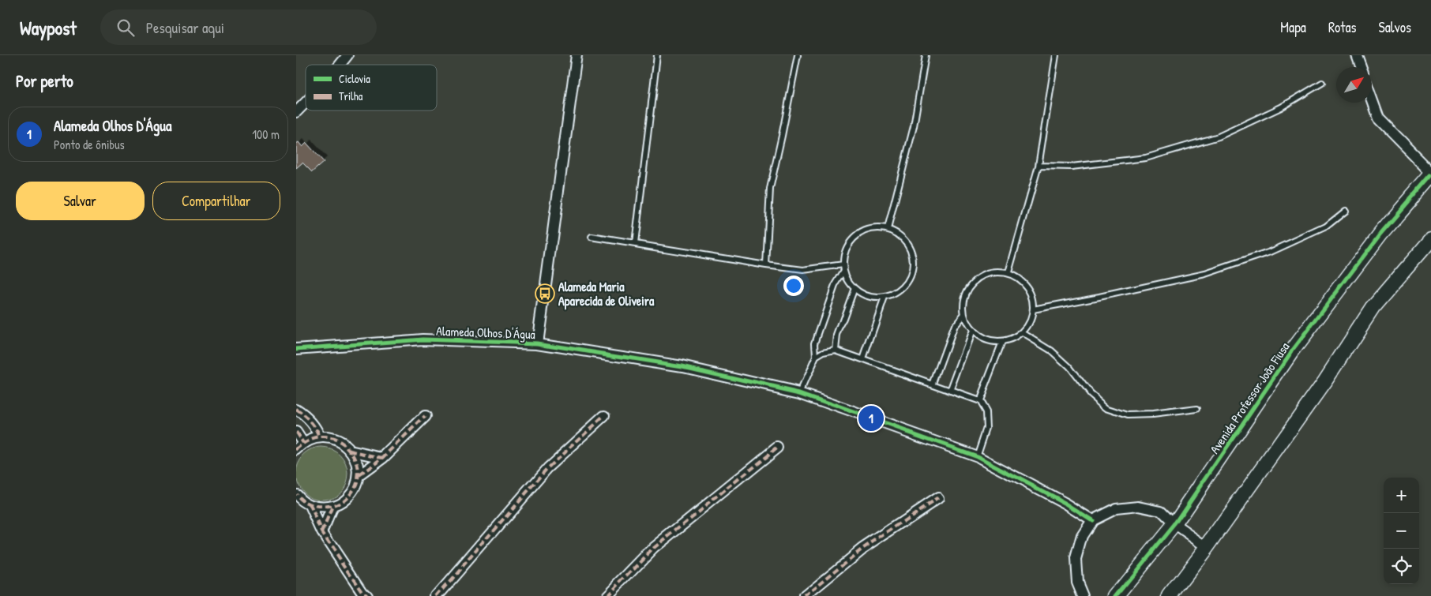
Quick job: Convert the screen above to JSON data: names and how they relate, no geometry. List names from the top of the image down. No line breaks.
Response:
{"streets":{"street":["Alameda Olhos D'Água","Avenida Professor João Fiusa"]},"places":{"bus stop":["Alameda Maria Aparecida de Oliveira"]},"legend":["Ciclovia","Trilha"],"north":"top right","page":{"header":"Waypost","search":"Pesquisar aqui","nav":["Mapa","Rotas","Salvos"],"heading":"Por perto","list":[{"mark":"1","name":"Alameda Olhos D'Água","note":"Ponto de ônibus","value":"100 m"}],"buttons":["Salvar","Compartilhar"],"pins":"1","map_buttons":["+","−"]}}
